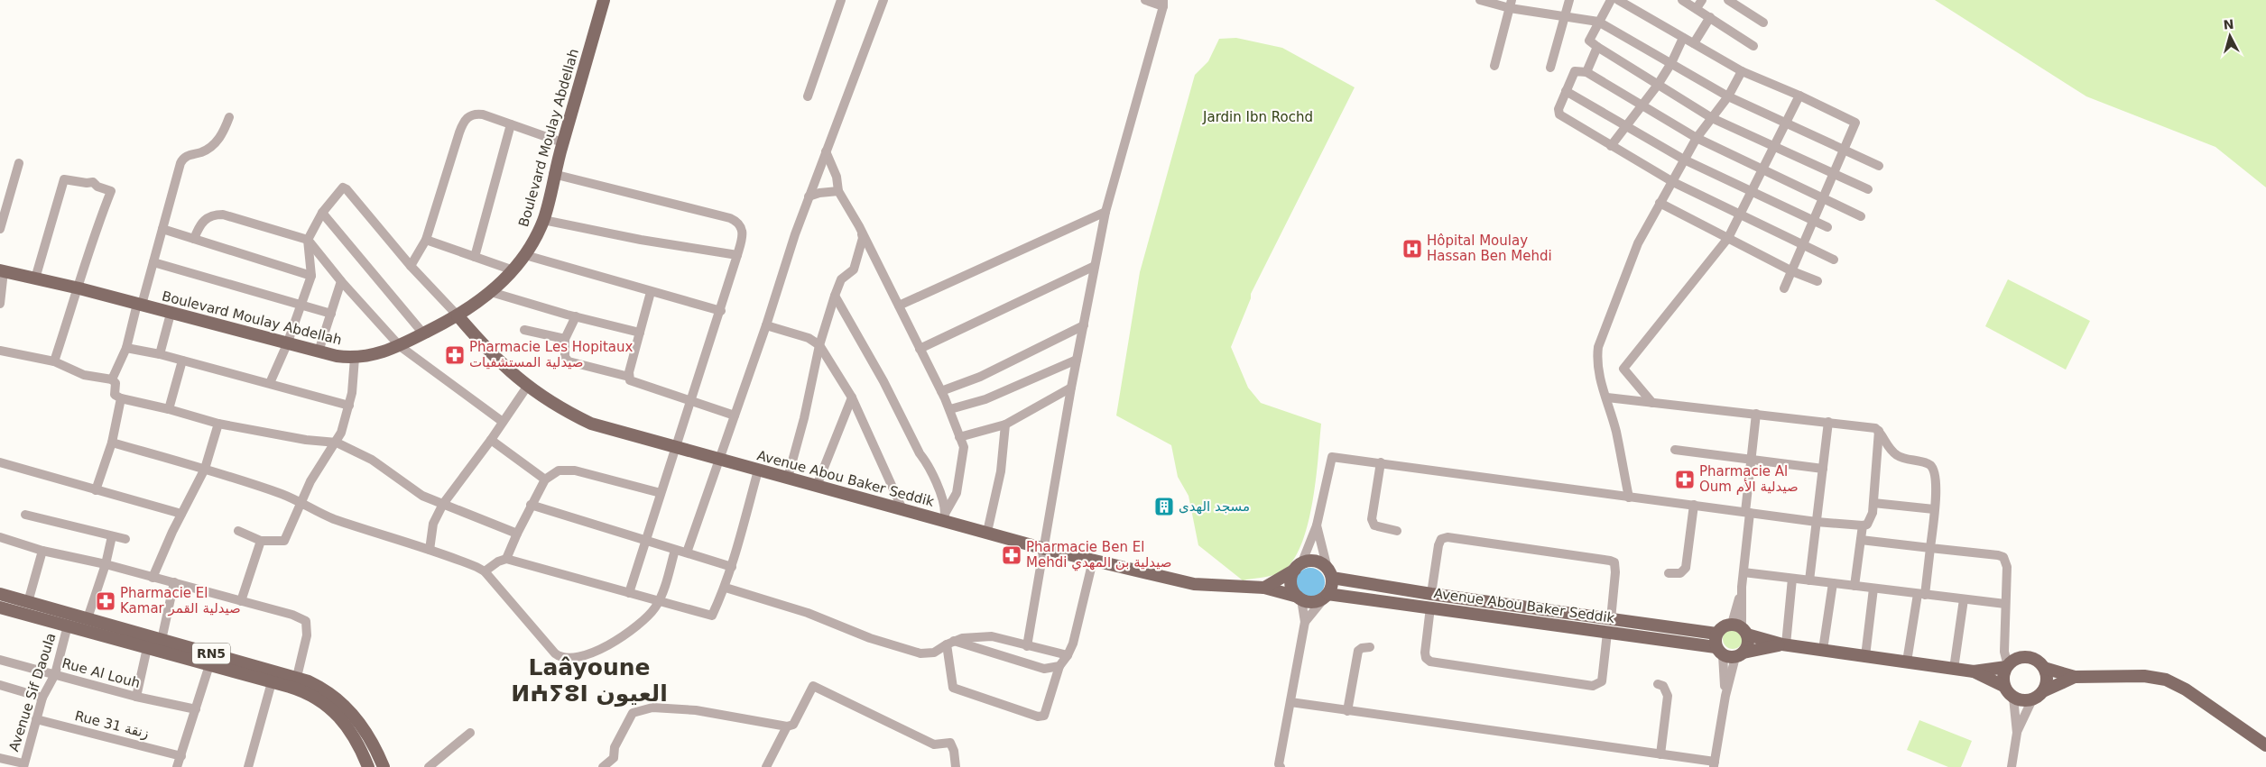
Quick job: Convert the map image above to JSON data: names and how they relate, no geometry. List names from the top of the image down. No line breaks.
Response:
{"streets":{"main road":["Boulevard Moulay Abdellah","Avenue Abou Baker Seddik","RN5"],"street":["Rue Al Louh","Avenue Sif Daoula","Rue 31 زنقة"]},"crossings":[["Boulevard Moulay Abdellah","Avenue Abou Baker Seddik"],["RN5","Avenue Sif Daoula"],["Rue Al Louh","Avenue Sif Daoula"],["Avenue Sif Daoula","Rue 31 زنقة"]],"districts":["Laâyoune ⵍⵄⵢⵓⵏ العيون"],"parks":["Jardin Ibn Rochd"],"places":{"hospital":["Hôpital Moulay Hassan Ben Mehdi"],"pharmacy":["Pharmacie Les Hopitaux صيدلية المستشفيات","Pharmacie Al Oum صيدلية الأم","Pharmacie Ben El Mehdi صيدلية بن المهدي","Pharmacie El Kamar صيدلية القمر"],"building":["مسجد الهدى"]},"north":"top"}
